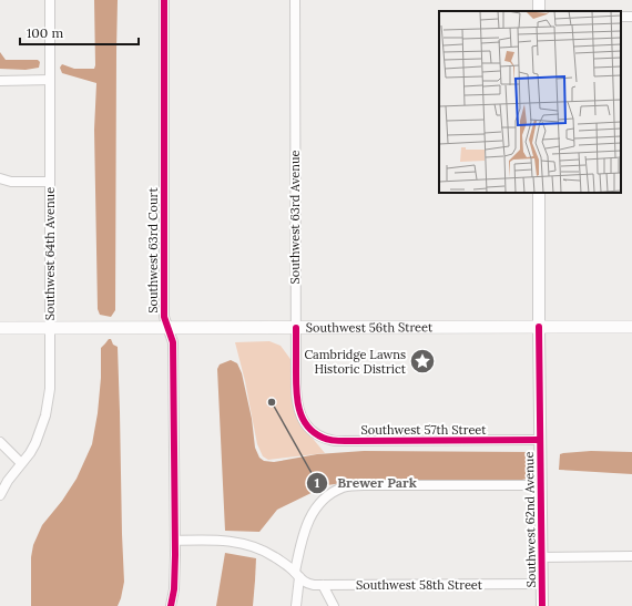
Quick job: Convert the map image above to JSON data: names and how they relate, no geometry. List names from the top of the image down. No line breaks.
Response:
{"streets":{"main road":["Southwest 56th Street"],"street":["Southwest 63rd Avenue","Southwest 63rd Court","Southwest 64th Avenue","Southwest 57th Street","Southwest 62nd Avenue","Southwest 58th Street"]},"crossings":[["Southwest 63rd Avenue","Southwest 56th Street"],["Southwest 63rd Avenue","Southwest 57th Street"],["Southwest 63rd Court","Southwest 56th Street"],["Southwest 63rd Court","Southwest 58th Street"],["Southwest 64th Avenue","Southwest 56th Street"],["Southwest 56th Street","Southwest 62nd Avenue"],["Southwest 57th Street","Southwest 62nd Avenue"],["Southwest 62nd Avenue","Southwest 58th Street"]],"places":{"place":["Cambridge Lawns Historic District"],"other":["Brewer Park"]},"scale_bar":"100 m"}
